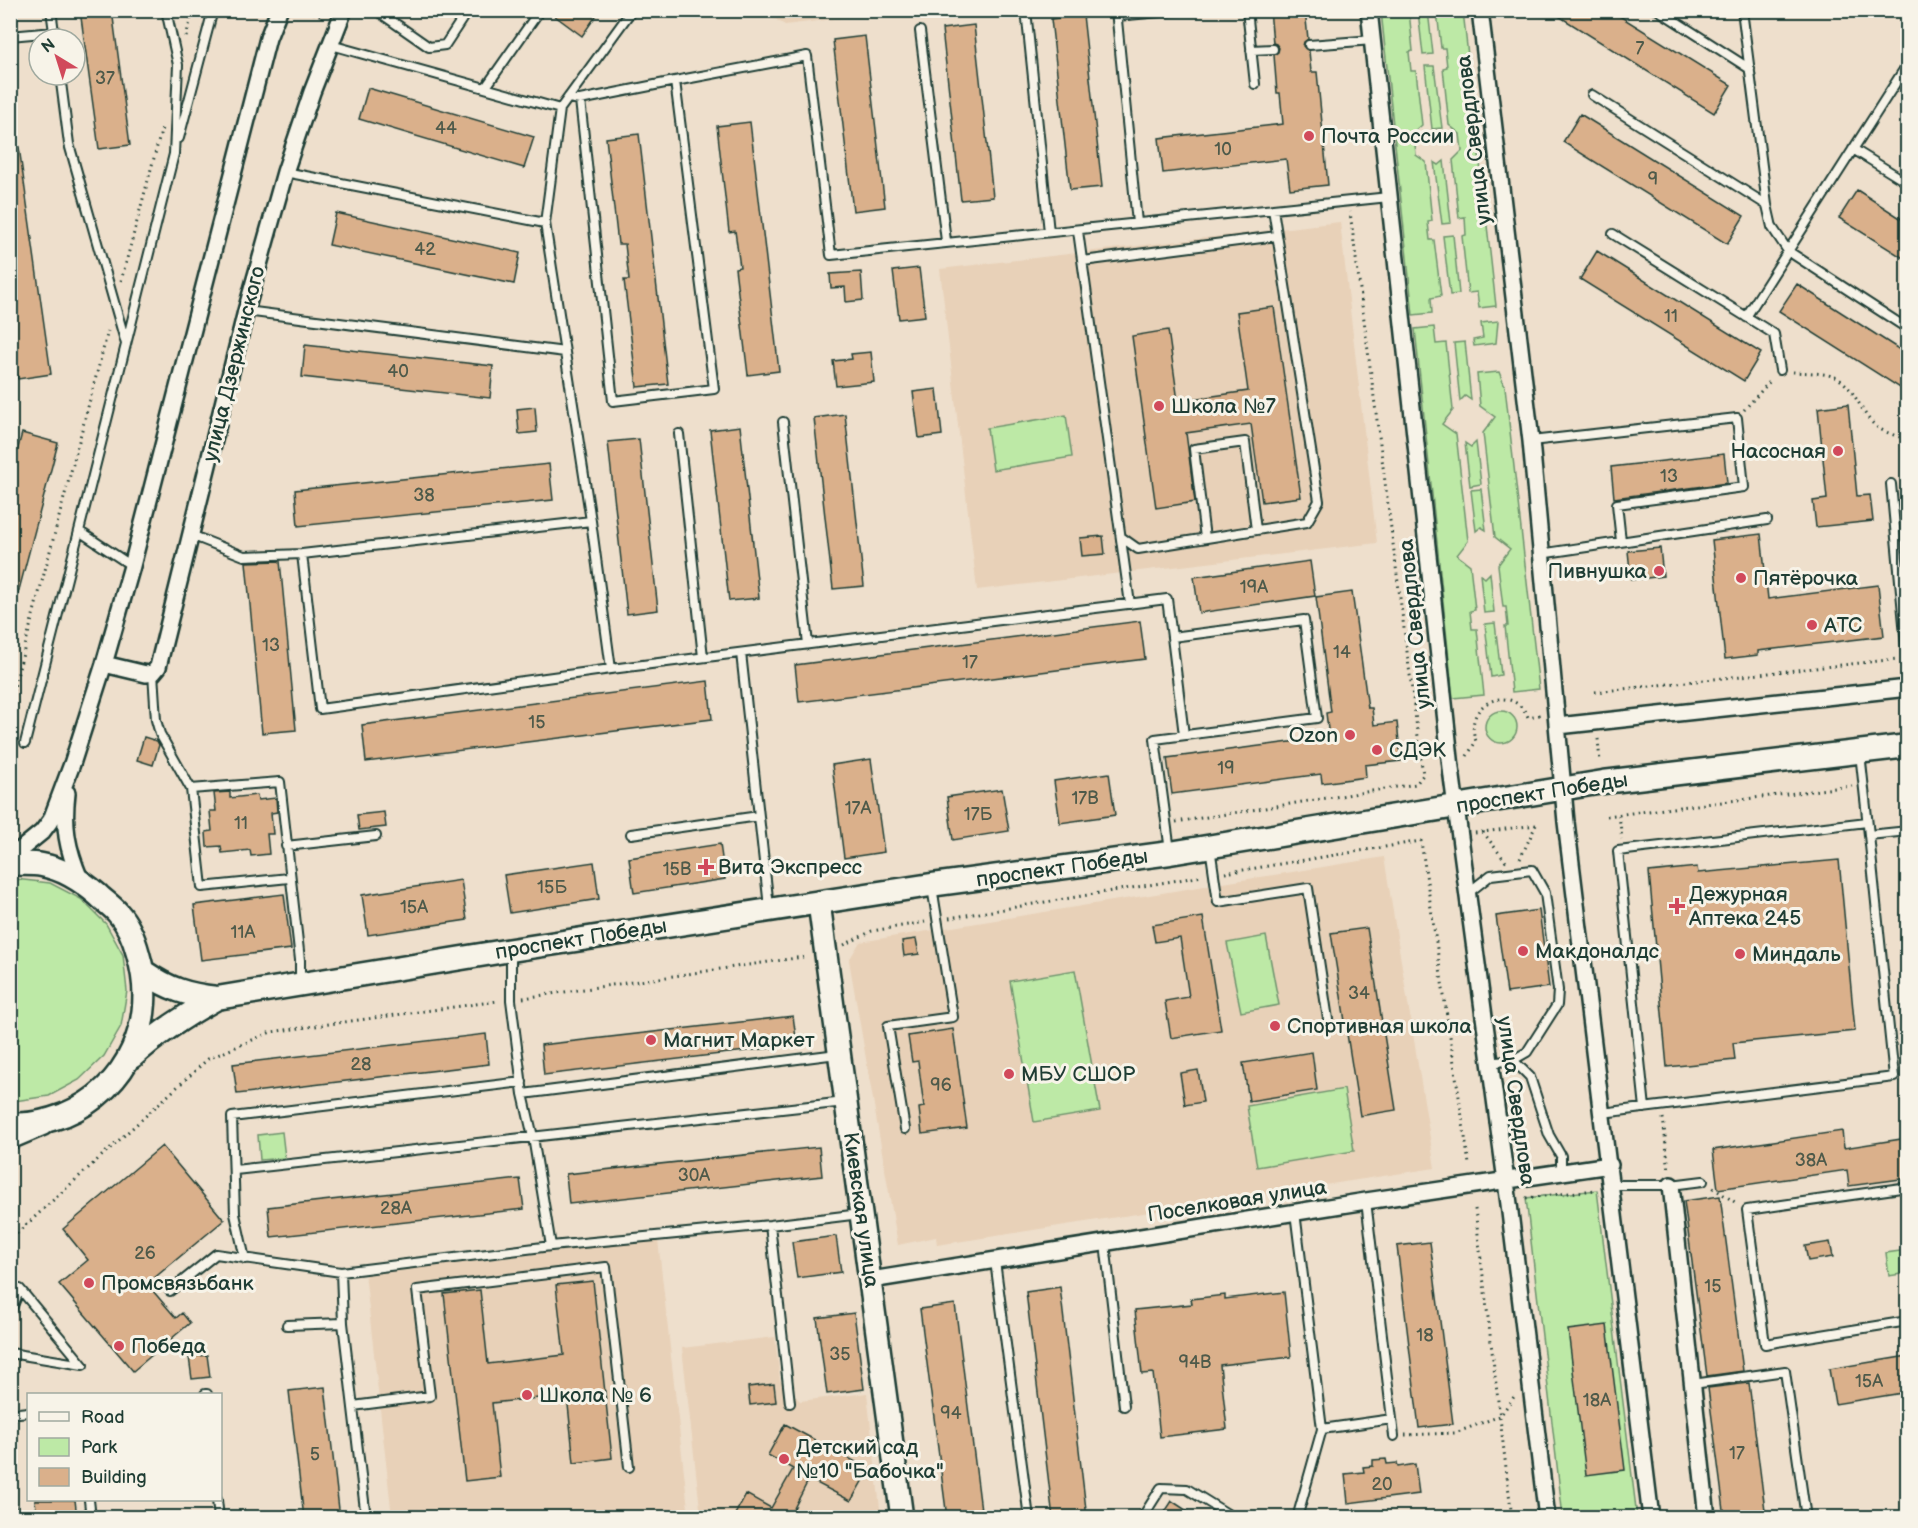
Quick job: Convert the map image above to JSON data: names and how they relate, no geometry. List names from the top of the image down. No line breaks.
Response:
{"streets":{"main road":["проспект Победы","Киевская улица"],"street":["улица Свердлова","улица Дзержинского","Поселковая улица"]},"crossings":[["улица Свердлова","проспект Победы"],["улица Свердлова","Поселковая улица"],["проспект Победы","Киевская улица"],["Поселковая улица","Киевская улица"]],"places":{"other":["Почта России","Школа №7","Насосная","Пивнушка","Пятёрочка","АТС","Ozon","СДЭК","Макдоналдс","Миндаль","Спортивная школа","Магнит Маркет","МБУ СШОР","Промсвязьбанк","Победа","Школа № 6","Детский сад №10 \"Бабочка\""],"health":["Вита Экспресс","Дежурная Аптека 245"]},"house_numbers":["7","37","44","10","9","42","11","40","13","38","19А","13","14","17","15","19","17В","17А","17Б","11","15В","15Б","15А","11А","34","28","96","38А","30А","28А","26","15","18","35","94В","15А","18А","94","17","5","20"],"legend":["Road","Park","Building"],"north":"top left"}
